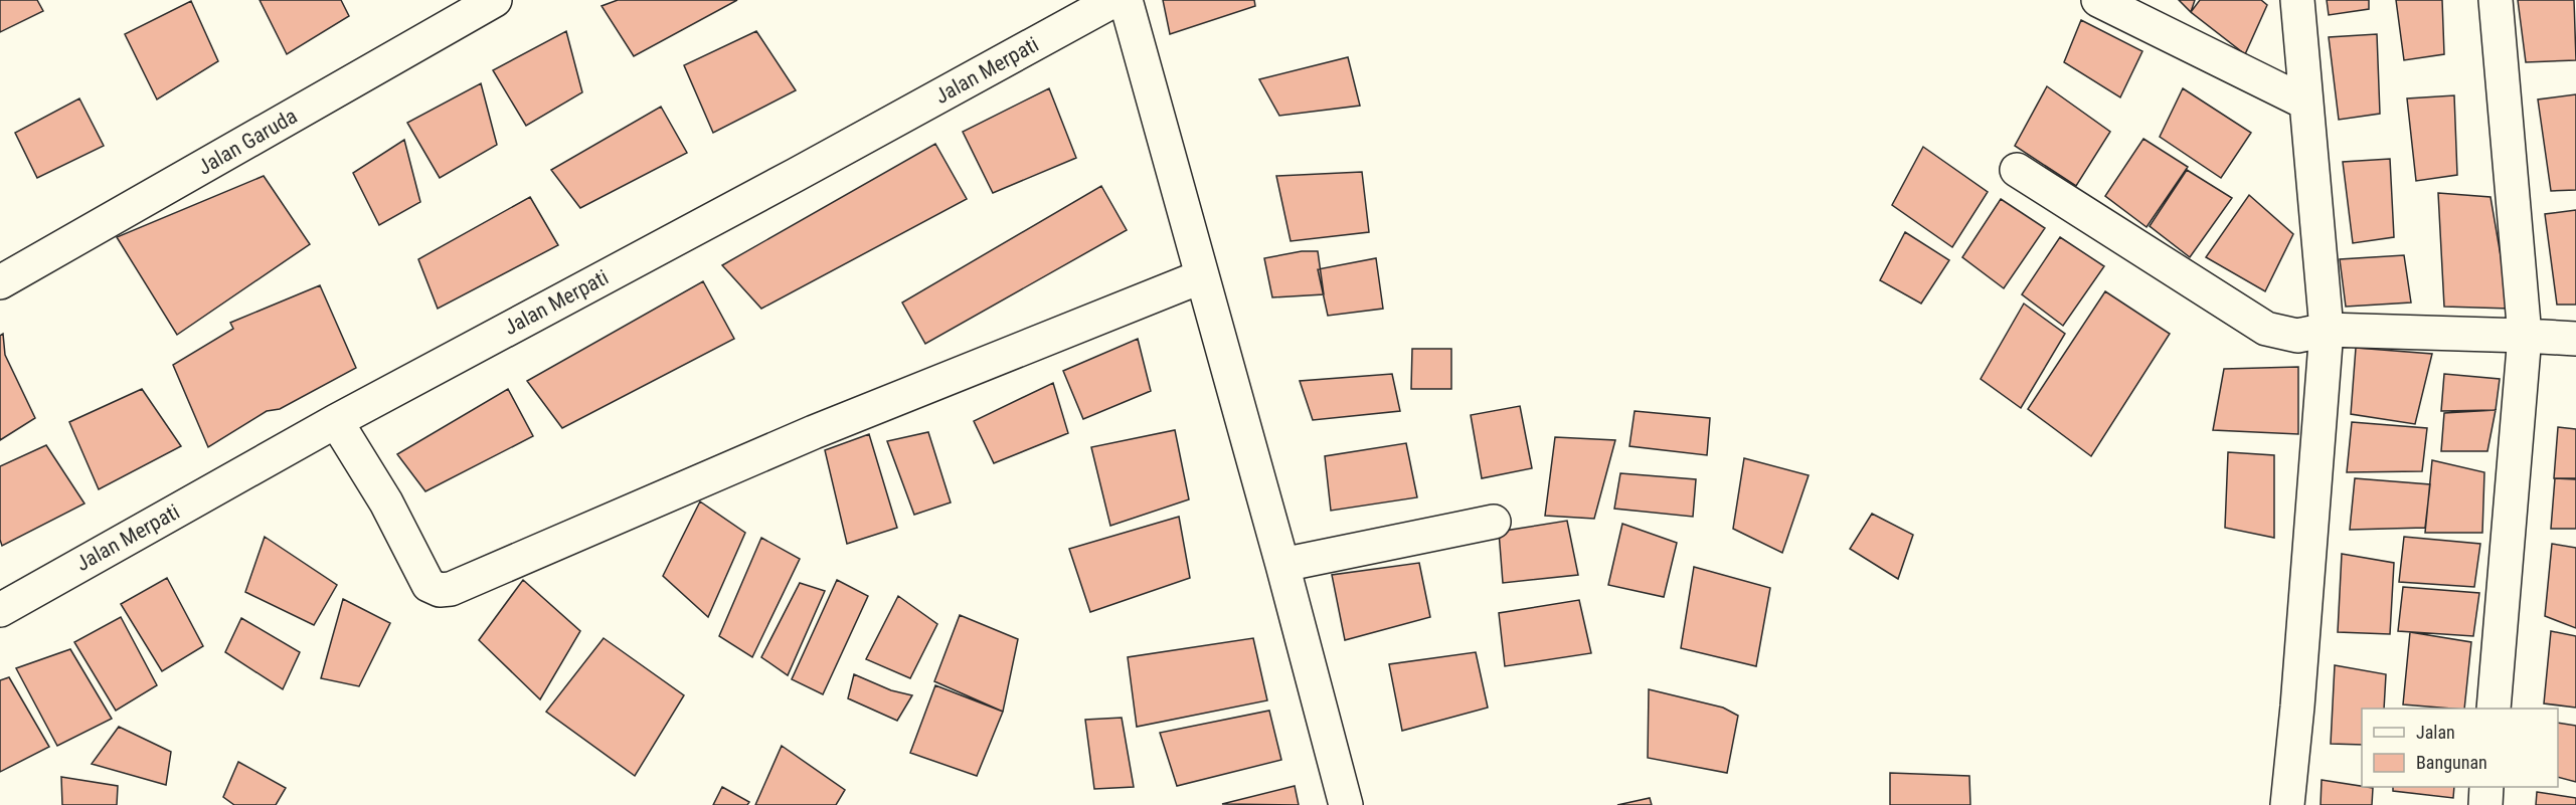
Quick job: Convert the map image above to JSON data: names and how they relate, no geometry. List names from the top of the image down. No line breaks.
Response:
{"streets":{"street":["Jalan Merpati","Jalan Garuda"]},"legend":["Jalan","Bangunan"]}
